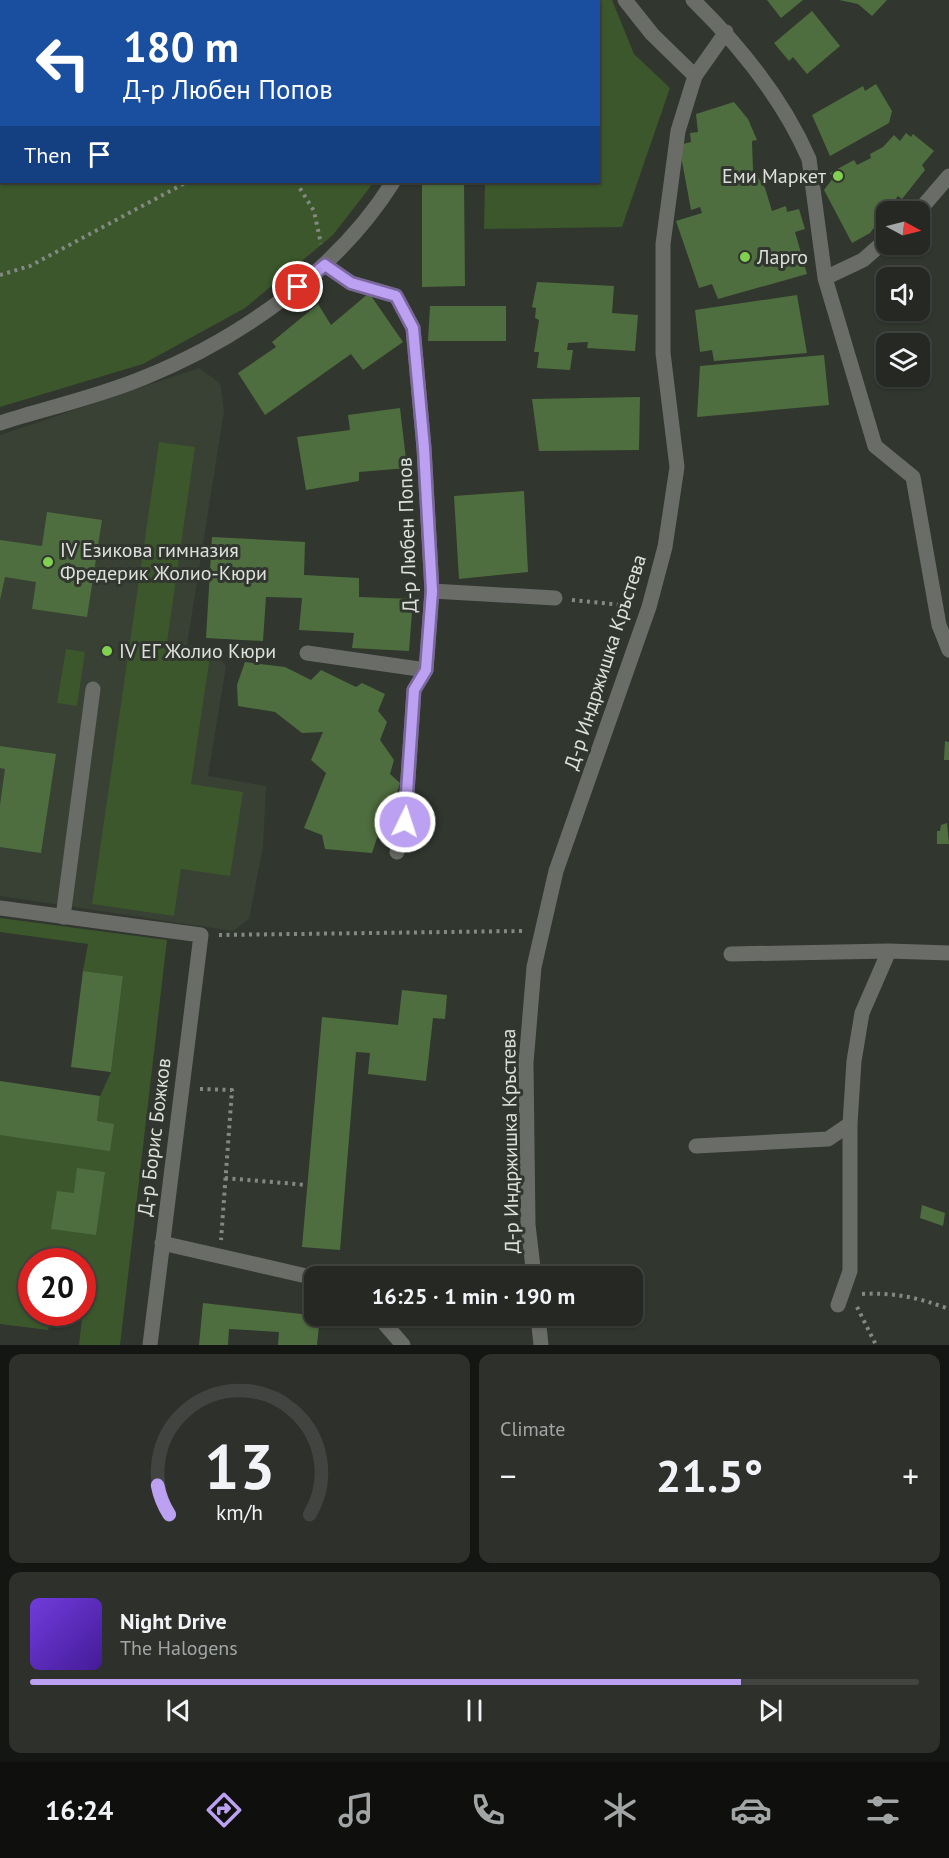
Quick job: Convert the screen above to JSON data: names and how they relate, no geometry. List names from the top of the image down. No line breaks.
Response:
{"streets":{"street":["Д-р Любен Попов","Д-р Индржишка Кръстева","Д-р Борис Божков"]},"places":["Еми Маркет","Ларго","IV Езикова гимназия Фредерик Жолио-Кюри","IV ЕГ Жолио Кюри"],"north":"right","page":{"turn":["180 m","Д-р Любен Попов"],"then":"Then","limit":"20","trip":"16:25 · 1 min · 190 m","tile":"Climate","heat":["−","21.5°","+"],"song":["Night Drive","The Halogens"],"tabs":"16:24","gauge":["13","km/h"]}}
